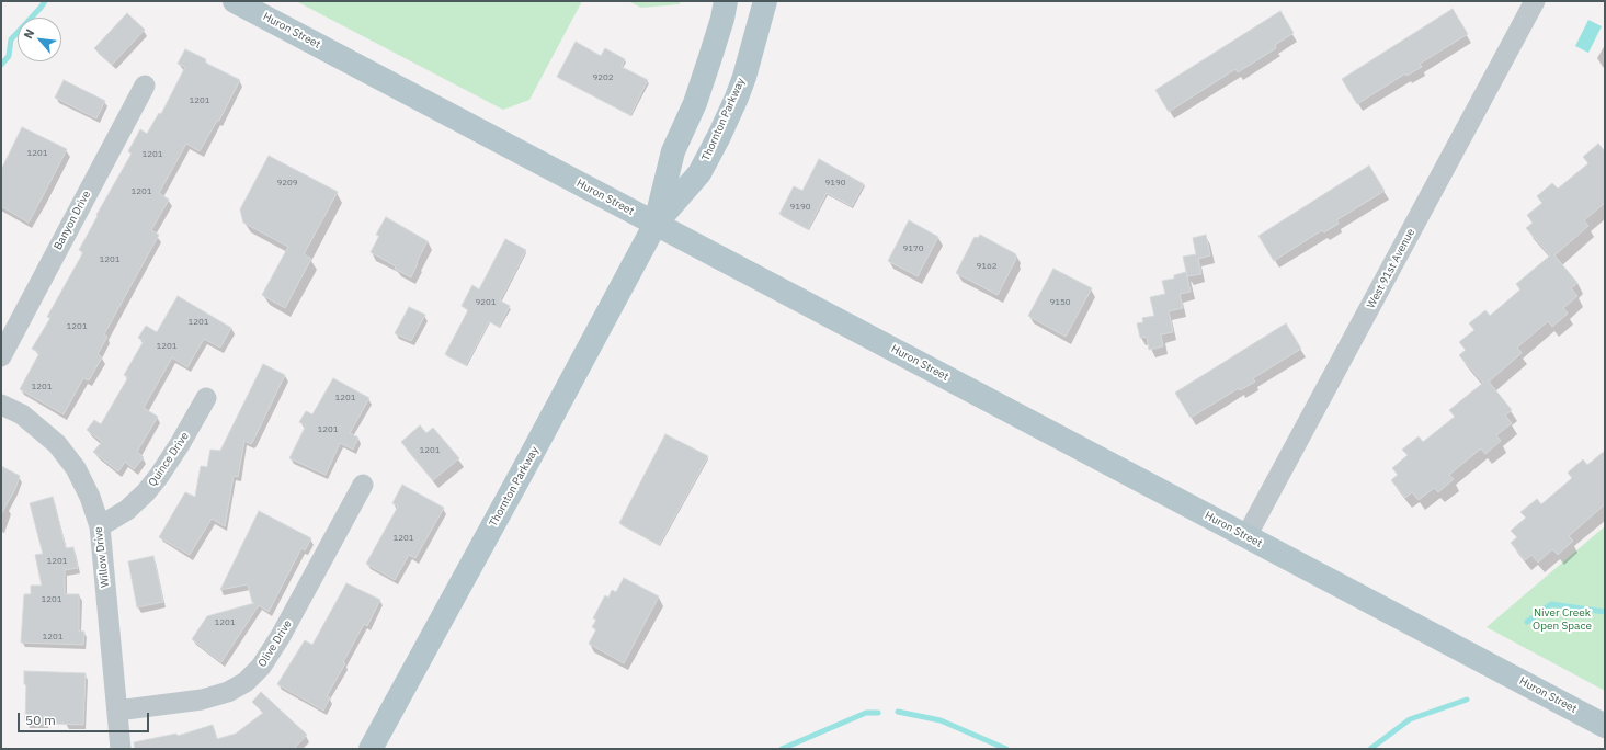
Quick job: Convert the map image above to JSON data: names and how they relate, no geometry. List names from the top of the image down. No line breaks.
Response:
{"streets":{"main road":["Huron Street","Thornton Parkway"],"street":["Banyon Drive","West 91st Avenue","Quince Drive","Willow Drive","Olive Drive"]},"crossings":[["Huron Street","Thornton Parkway"],["Huron Street","West 91st Avenue"],["Quince Drive","Willow Drive"],["Willow Drive","Olive Drive"]],"parks":["Niver Creek Open Space"],"house_numbers":["9202","1201","1201","1201","9209","9190","1201","9190","9170","1201","9162","9201","9150","1201","1201","1201","1201","1201","1201","1201","1201","1201","1201","1201","1201"],"scale_bar":"50 m","north":"top left"}
